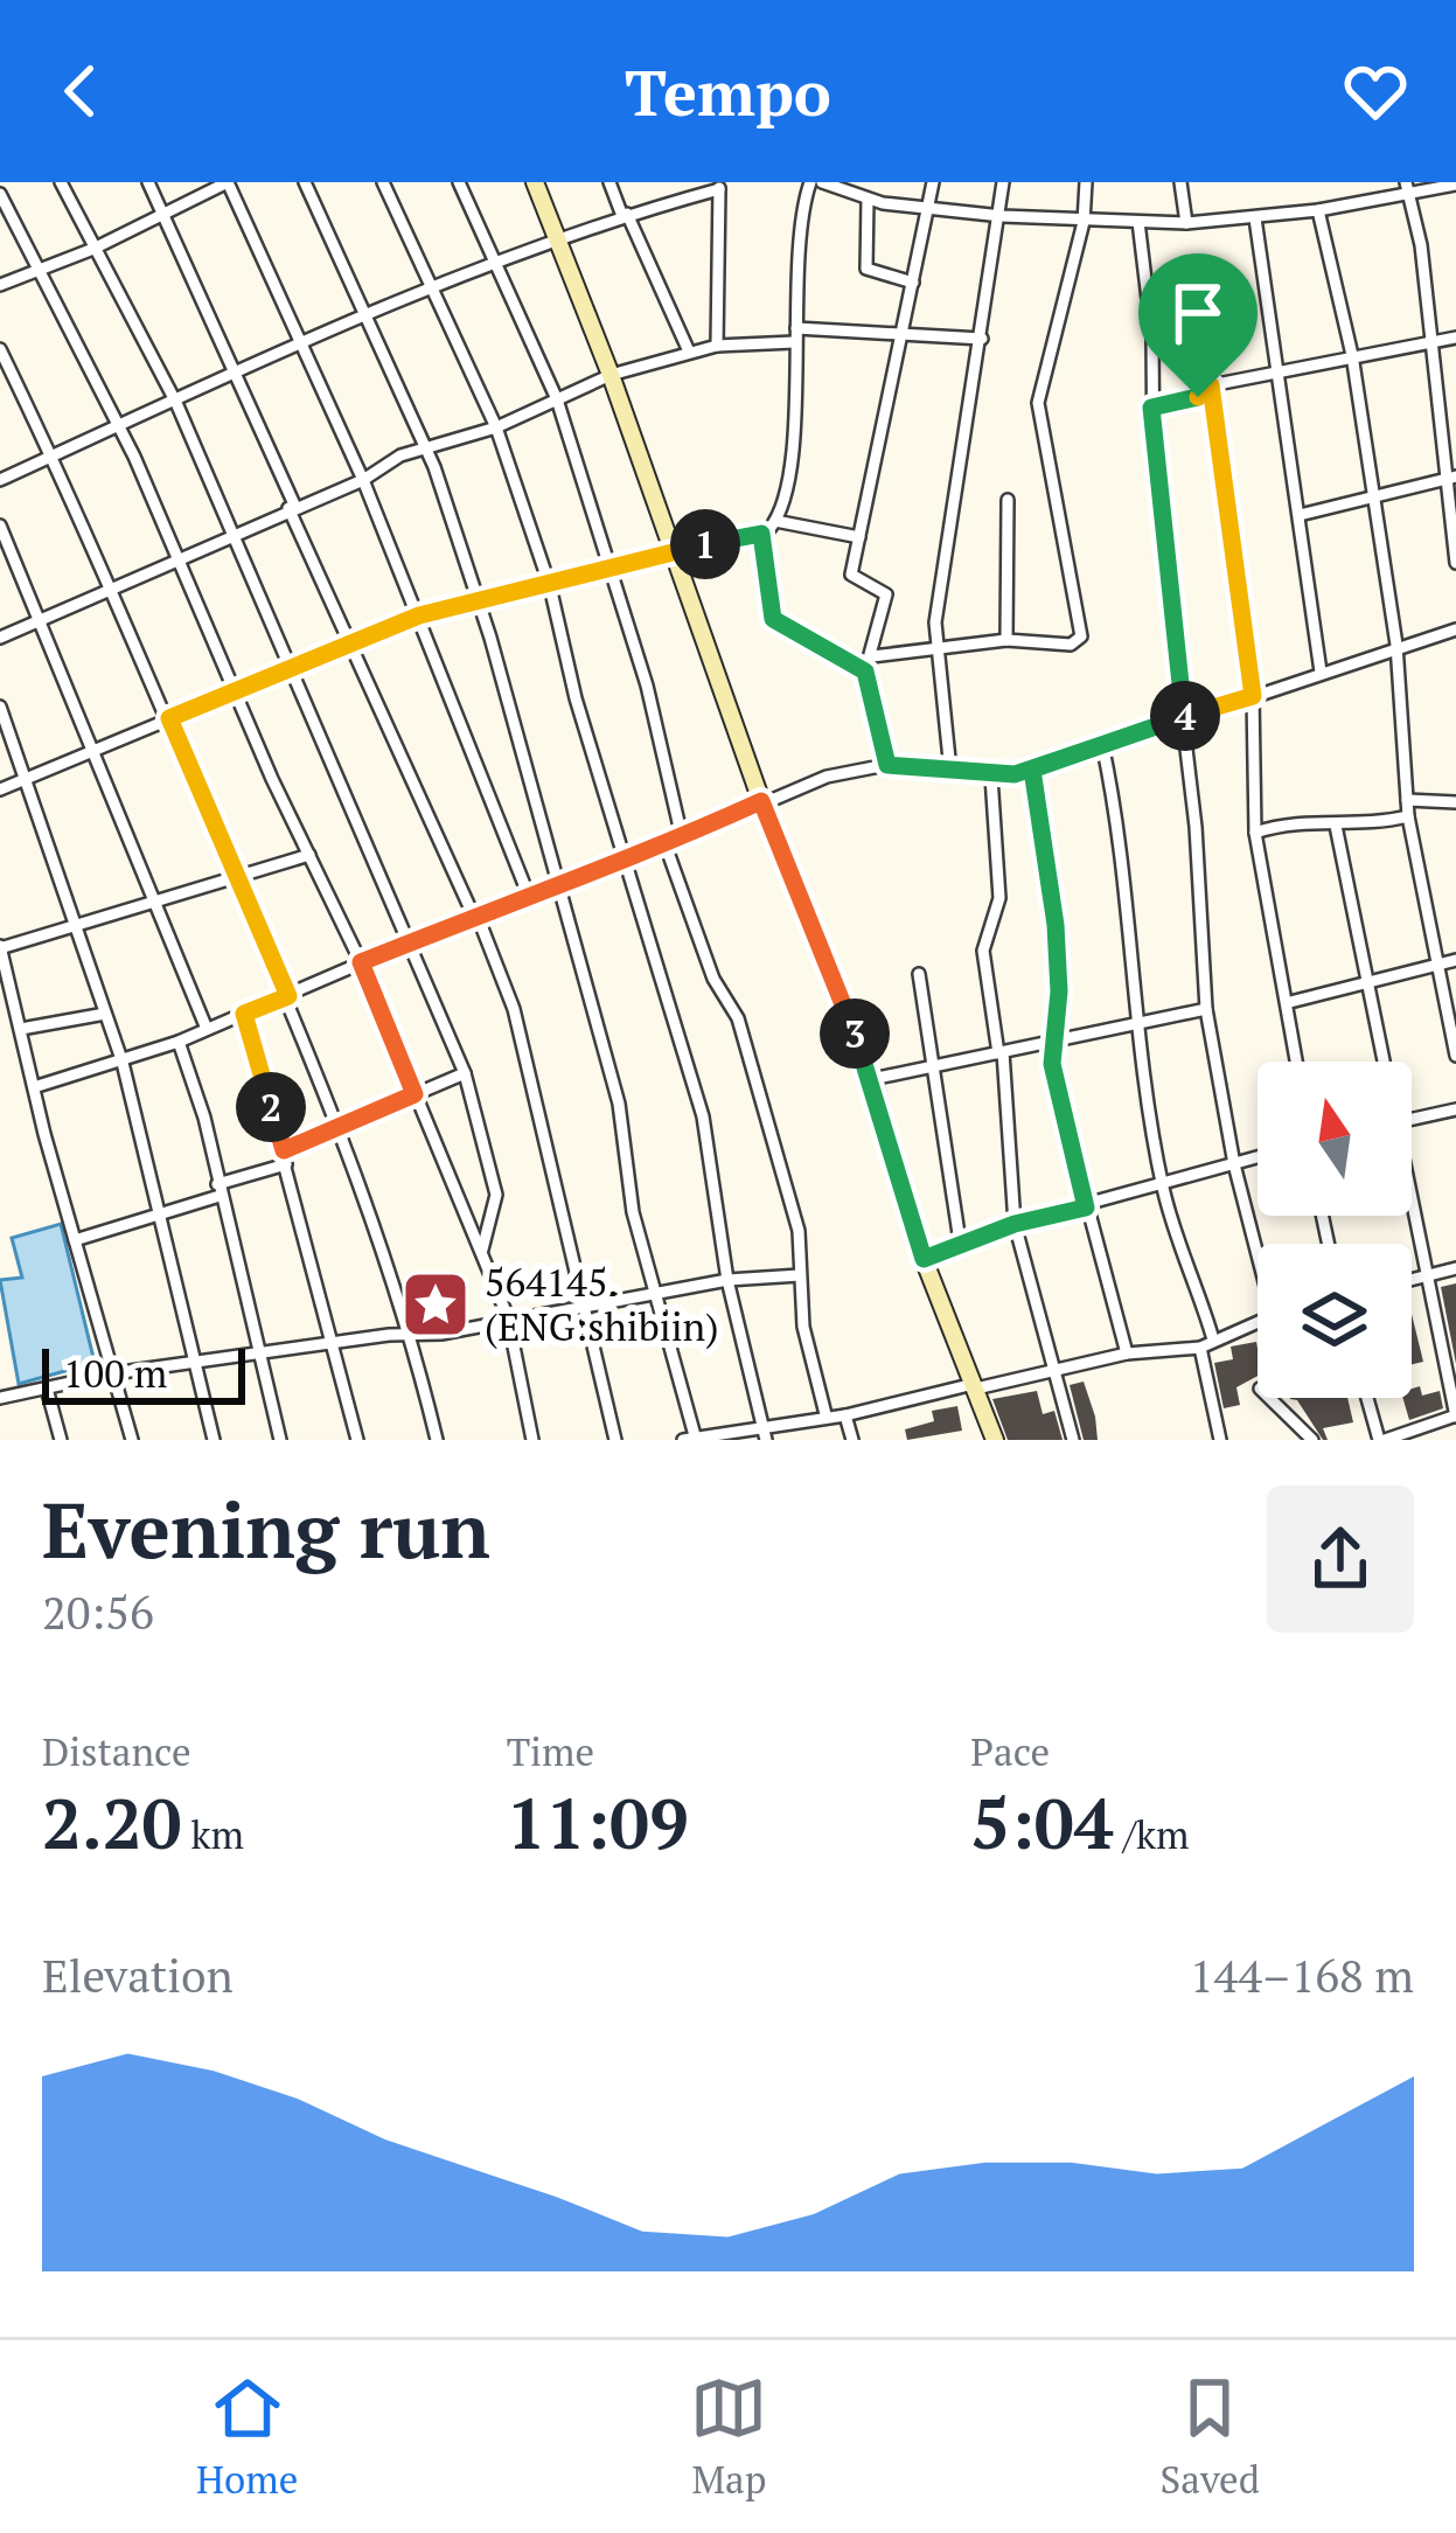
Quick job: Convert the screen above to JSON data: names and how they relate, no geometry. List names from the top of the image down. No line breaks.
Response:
{"places":{"place":["564145. (ENG:shibiin)"]},"scale_bar":"100 m","north":"top","page":{"header":"Tempo","pins":["1","4","3","2"],"scale":"100 m","heading":["Evening run","20:56"],"stats":[["Distance","2.20 km"],["Time","11:09"],["Pace","5:04 /km"]],"chart":["Elevation","144–168 m"],"tabs":["Home","Map","Saved"]}}
